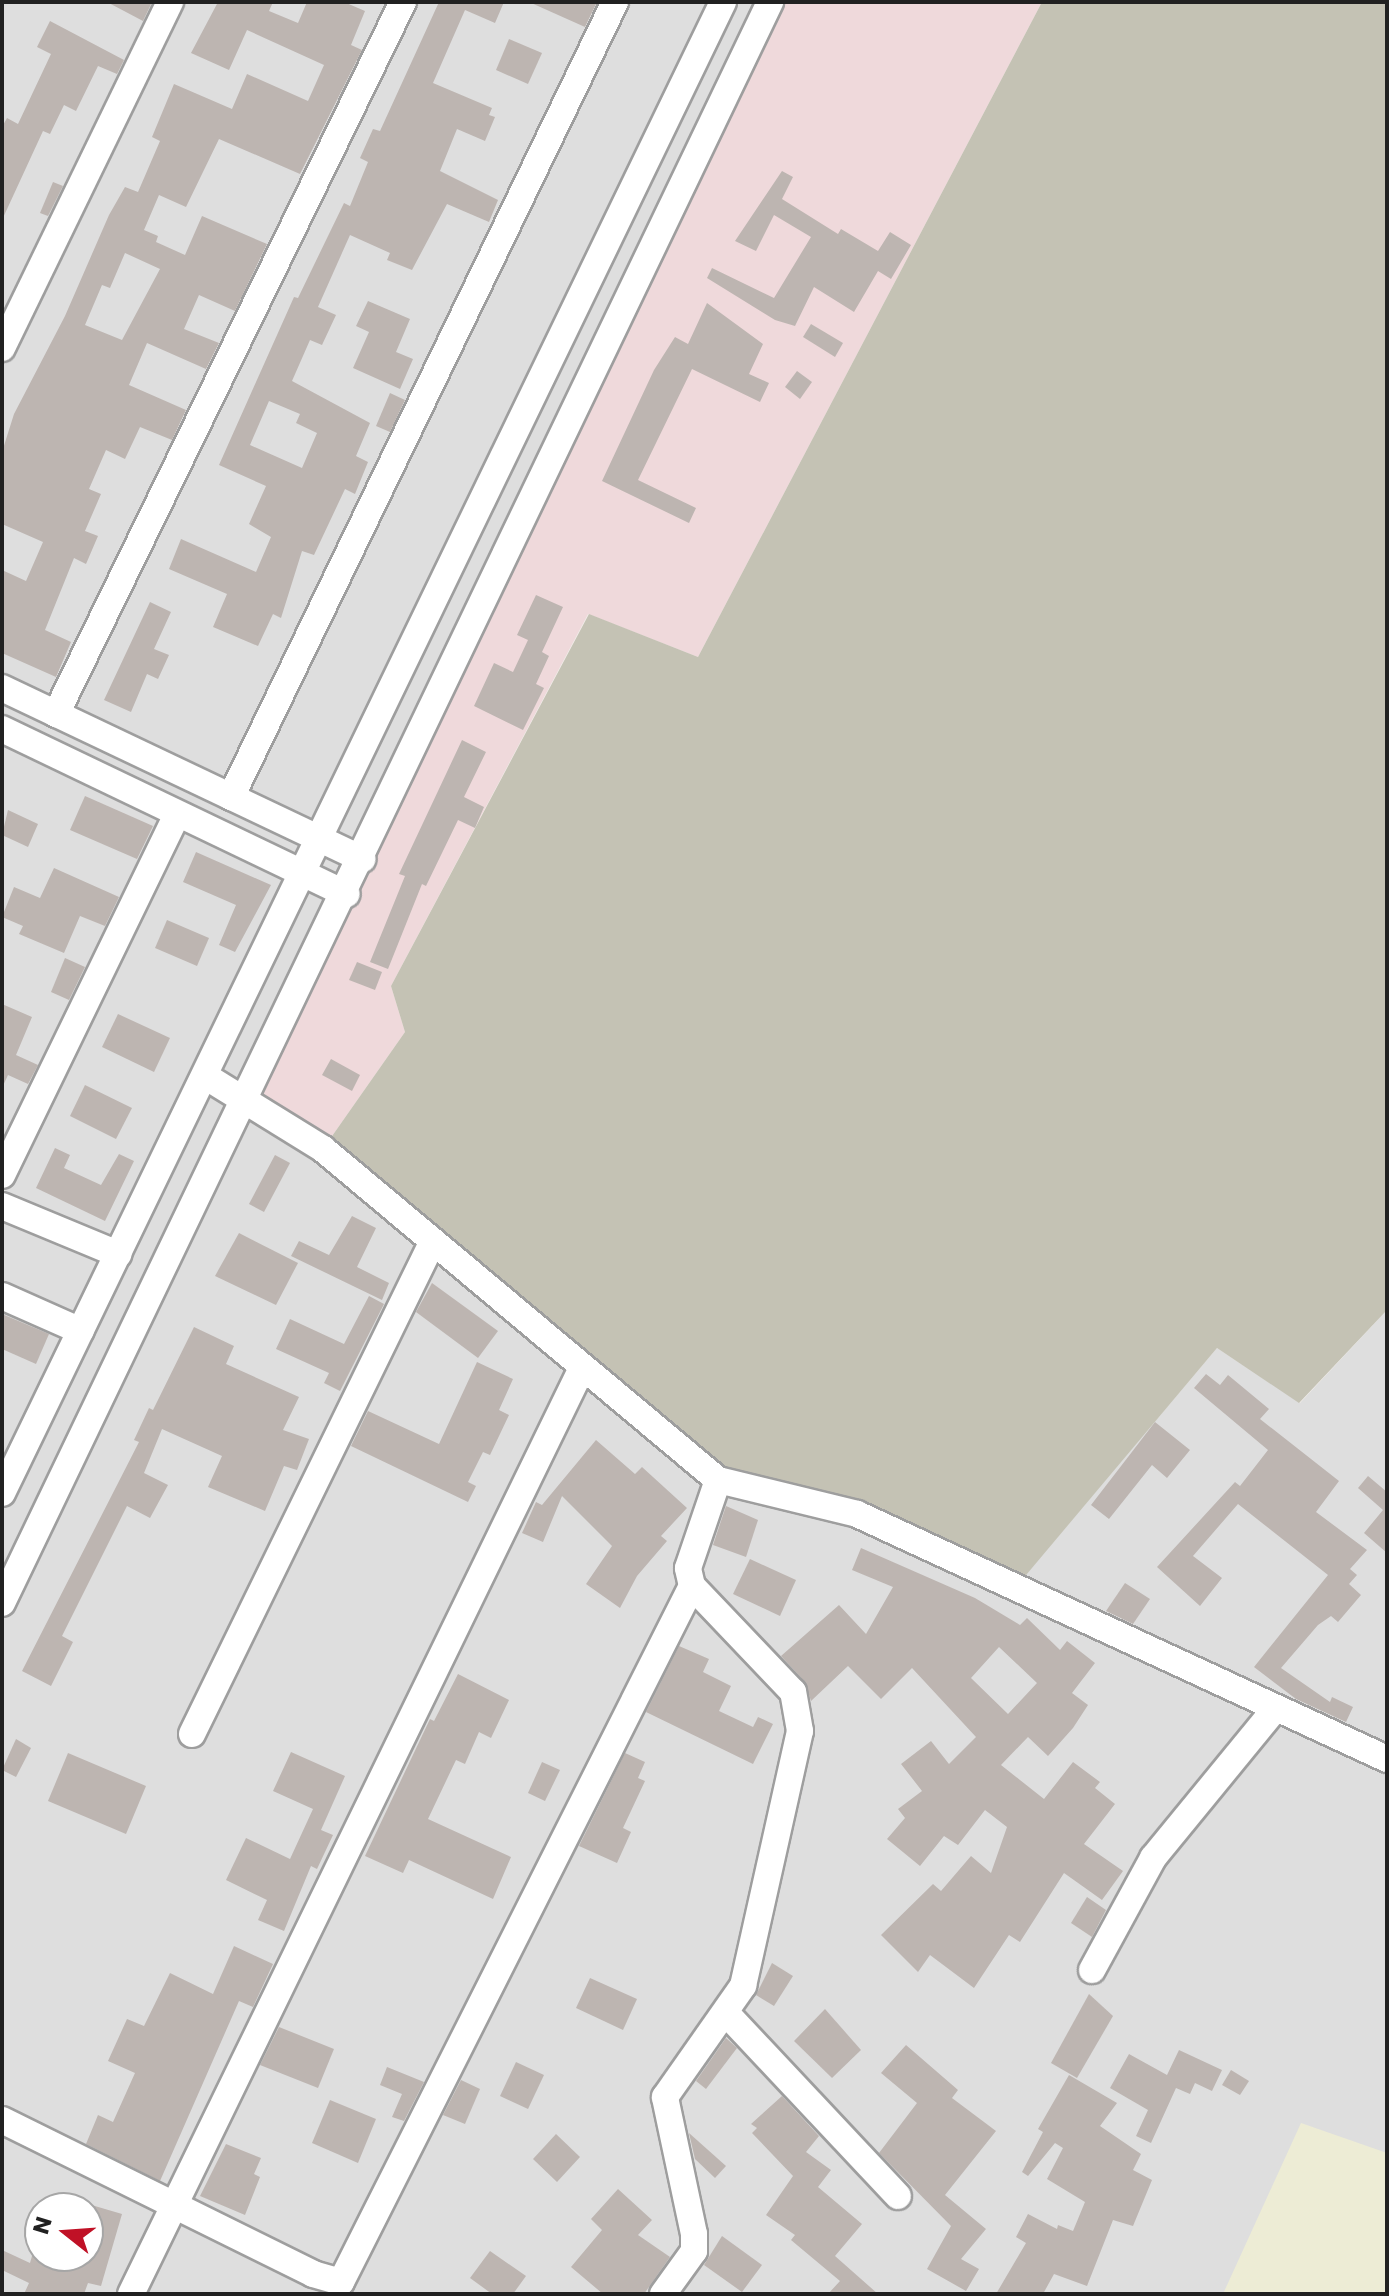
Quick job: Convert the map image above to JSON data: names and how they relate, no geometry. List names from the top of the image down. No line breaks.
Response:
{"north":"left"}
